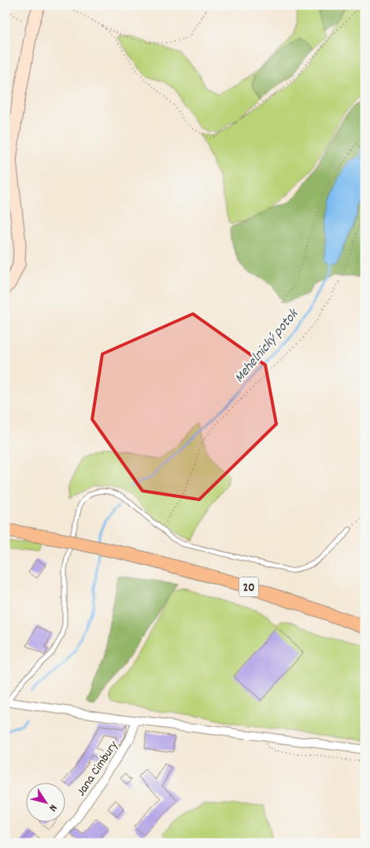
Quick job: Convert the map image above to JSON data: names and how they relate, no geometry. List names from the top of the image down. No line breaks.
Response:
{"streets":{"main road":["20"],"street":["Jana Cimbury"]},"water":["Mehelnický potok"],"north":"bottom right"}
